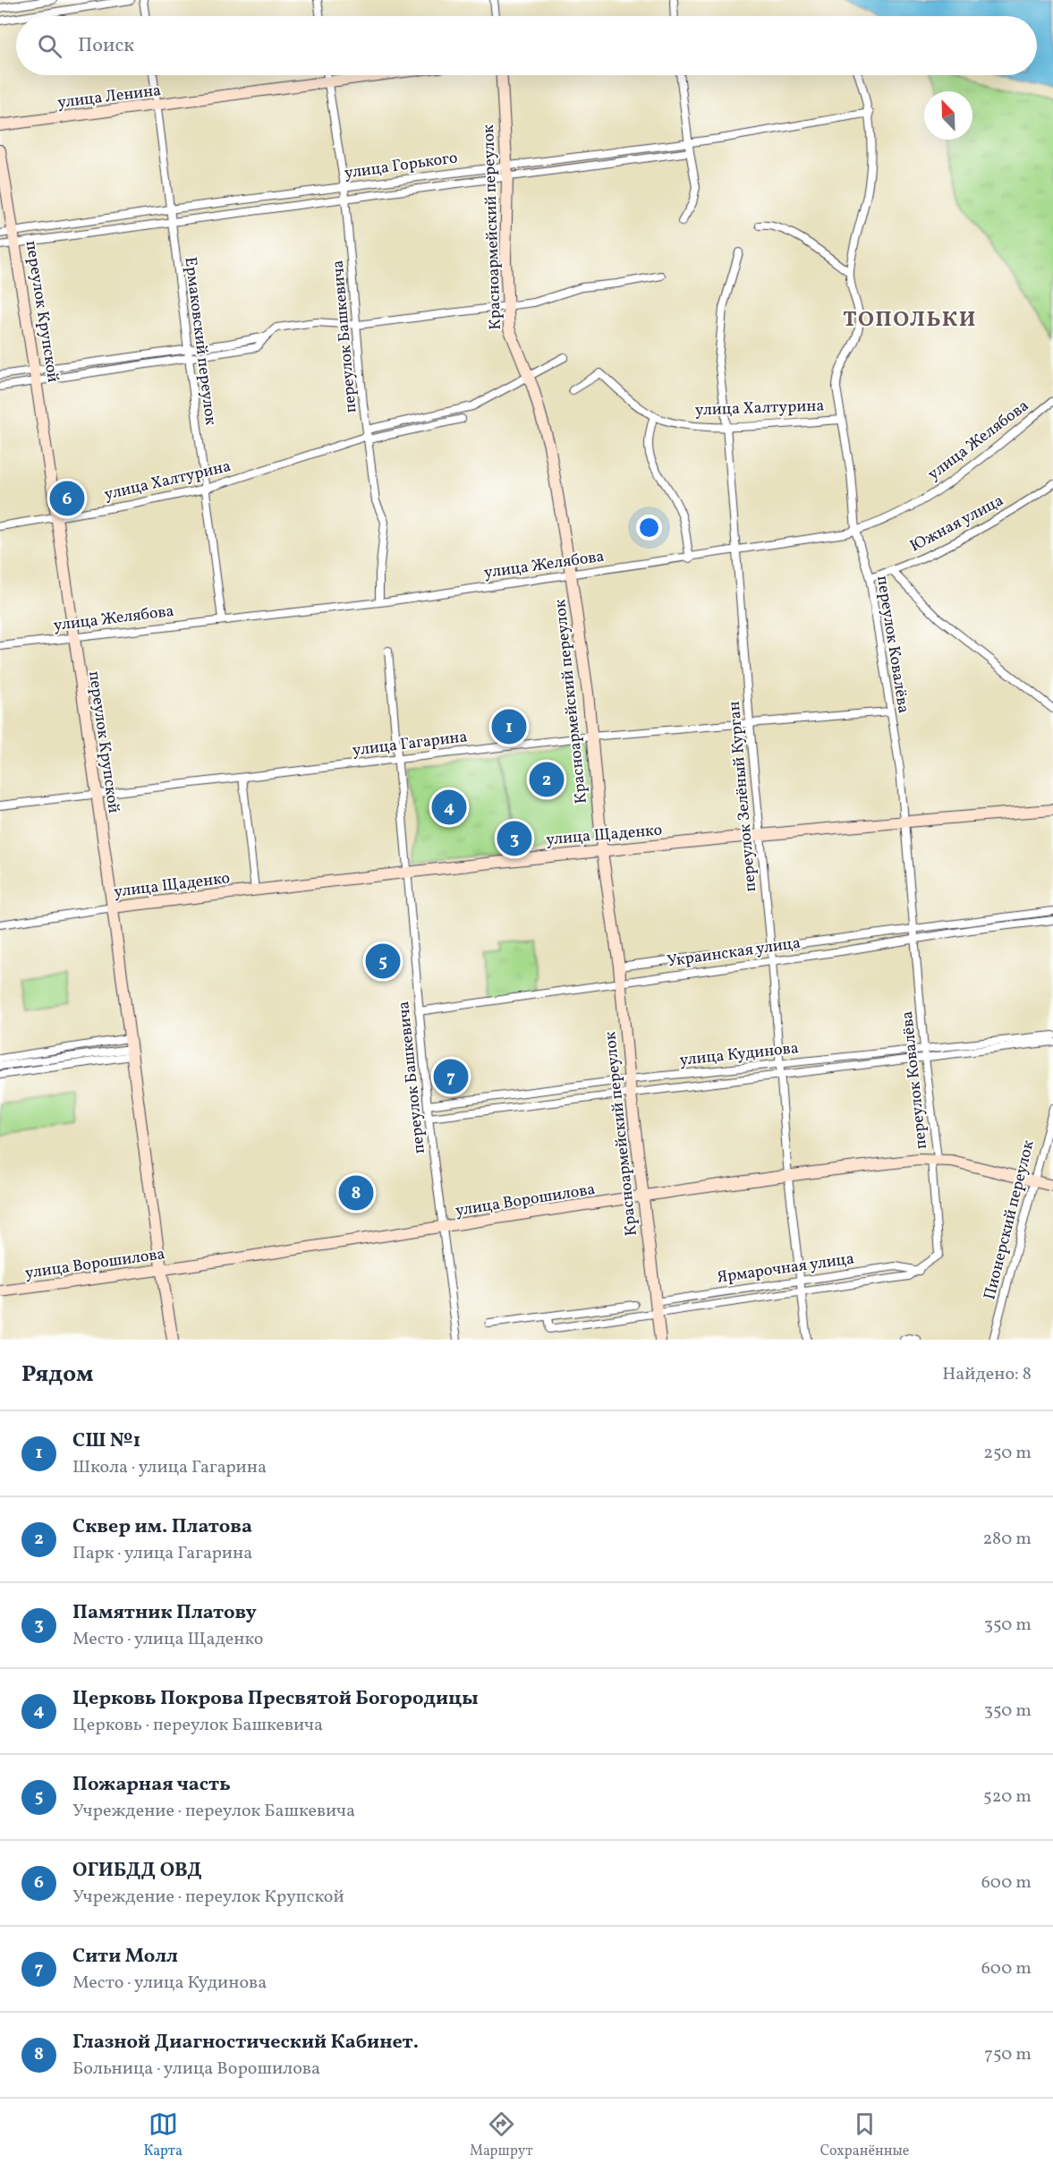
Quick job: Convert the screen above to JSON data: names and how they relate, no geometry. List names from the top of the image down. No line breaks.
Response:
{"streets":{"street":["улица Ленина","улица Горького","Красноармейский переулок","переулок Крупской","переулок Башкевича","Ермаковский переулок","улица Халтурина","улица Желябова","Южная улица","переулок Ковалёва","улица Гагарина","переулок Зелёный Курган","улица Щаденко","Украинская улица","улица Кудинова","улица Ворошилова","Пионерский переулок","Ярмарочная улица"]},"crossings":[["улица Ленина","переулок Башкевича"],["улица Ленина","Ермаковский переулок"],["улица Горького","Красноармейский переулок"],["улица Горького","переулок Крупской"],["улица Горького","переулок Башкевича"],["улица Горького","Ермаковский переулок"],["улица Горького","переулок Ковалёва"],["Красноармейский переулок","улица Халтурина"],["Красноармейский переулок","улица Желябова"],["Красноармейский переулок","улица Гагарина"],["Красноармейский переулок","улица Щаденко"],["Красноармейский переулок","Украинская улица"],["Красноармейский переулок","улица Кудинова"],["Красноармейский переулок","улица Ворошилова"],["Красноармейский переулок","Ярмарочная улица"],["переулок Крупской","улица Халтурина"],["переулок Крупской","улица Желябова"],["переулок Крупской","улица Гагарина"],["переулок Крупской","улица Щаденко"],["переулок Крупской","улица Ворошилова"],["переулок Башкевича","улица Халтурина"],["переулок Башкевича","улица Желябова"],["переулок Башкевича","улица Гагарина"],["переулок Башкевича","улица Щаденко"],["переулок Башкевича","Украинская улица"],["переулок Башкевича","улица Кудинова"],["переулок Башкевича","улица Ворошилова"],["Ермаковский переулок","улица Халтурина"],["Ермаковский переулок","улица Желябова"],["улица Халтурина","переулок Ковалёва"],["улица Халтурина","переулок Зелёный Курган"],["улица Желябова","переулок Ковалёва"],["улица Желябова","переулок Зелёный Курган"],["Южная улица","переулок Ковалёва"],["переулок Ковалёва","улица Гагарина"],["переулок Ковалёва","улица Щаденко"],["переулок Ковалёва","Украинская улица"],["переулок Ковалёва","улица Кудинова"],["переулок Ковалёва","улица Ворошилова"],["переулок Ковалёва","Ярмарочная улица"],["улица Гагарина","переулок Зелёный Курган"],["переулок Зелёный Курган","улица Щаденко"],["переулок Зелёный Курган","Украинская улица"],["переулок Зелёный Курган","улица Кудинова"],["переулок Зелёный Курган","улица Ворошилова"],["переулок Зелёный Курган","Ярмарочная улица"],["улица Ворошилова","Пионерский переулок"]],"districts":["ТОПОЛЬКИ"],"north":"top left","page":{"search":"Поиск","pins":["6","1","2","4","3","5","7","8"],"heading":["Рядом","Найдено: 8"],"list":[{"mark":"1","name":"СШ №1","note":"Школа · улица Гагарина","value":"250 m"},{"mark":"2","name":"Сквер им. Платова","note":"Парк · улица Гагарина","value":"280 m"},{"mark":"3","name":"Памятник Платову","note":"Место · улица Щаденко","value":"350 m"},{"mark":"4","name":"Церковь Покрова Пресвятой Богородицы","note":"Церковь · переулок Башкевича","value":"350 m"},{"mark":"5","name":"Пожарная часть","note":"Учреждение · переулок Башкевича","value":"520 m"},{"mark":"6","name":"ОГИБДД ОВД","note":"Учреждение · переулок Крупской","value":"600 m"},{"mark":"7","name":"Сити Молл","note":"Место · улица Кудинова","value":"600 m"},{"mark":"8","name":"Глазной Диагностический Кабинет.","note":"Больница · улица Ворошилова","value":"750 m"}],"nav":["Карта","Маршрут","Сохранённые"]}}
